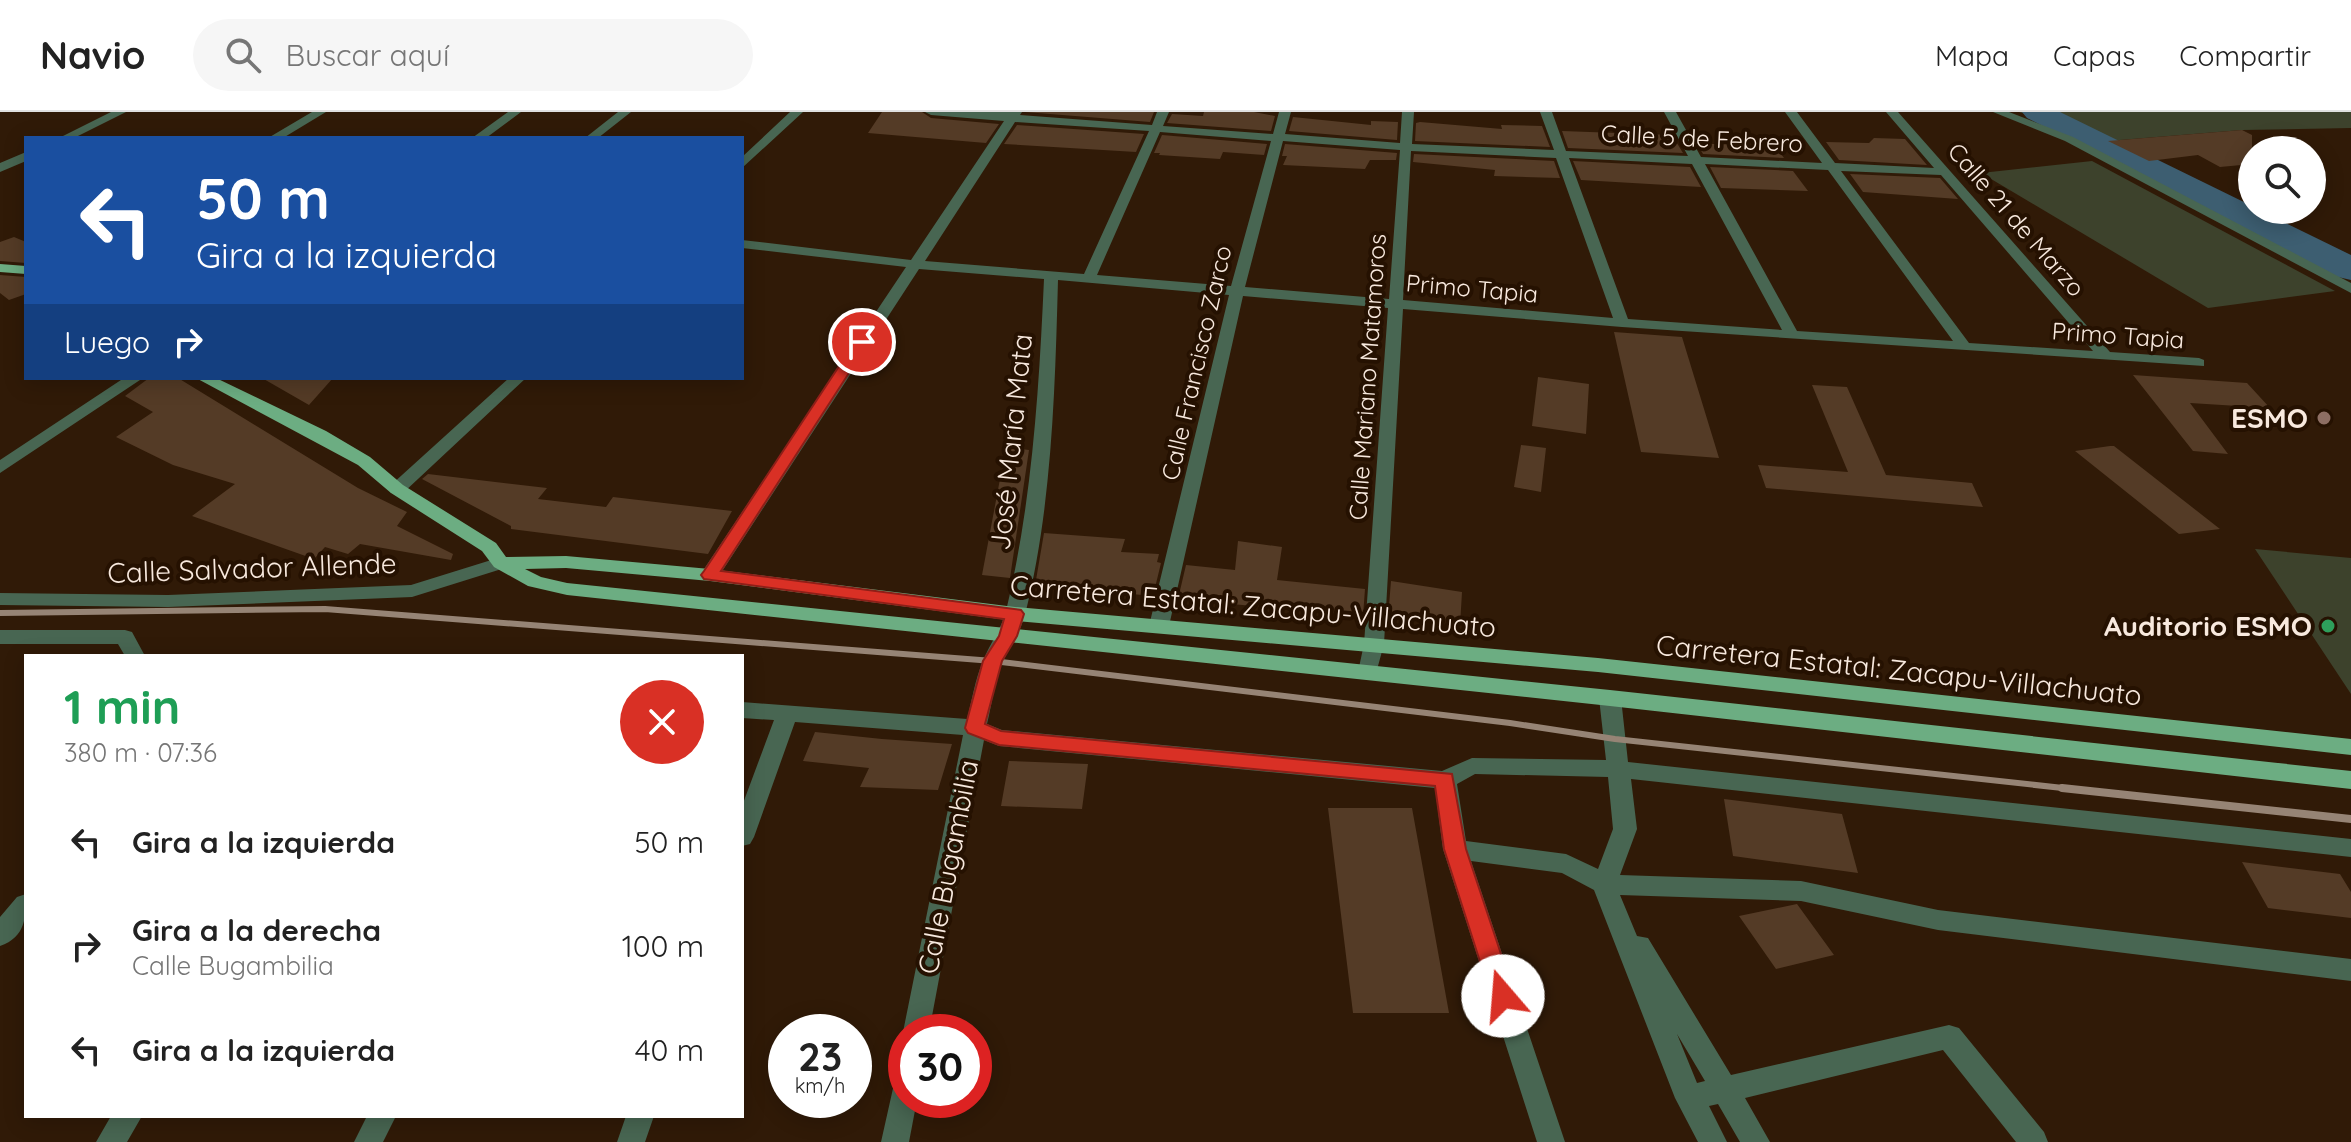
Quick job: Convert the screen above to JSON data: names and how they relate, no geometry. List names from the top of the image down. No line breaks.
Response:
{"streets":{"main road":["Carretera Estatal: Zacapu-Villachuato"],"street":["Calle 5 de Febrero","Calle 21 de Marzo","Primo Tapia","Calle Francisco Zarco","Calle Mariano Matamoros","José María Mata","Calle Salvador Allende","Calle Bugambilia"]},"crossings":[["Calle 5 de Febrero","Calle 21 de Marzo"],["Calle 5 de Febrero","Calle Francisco Zarco"],["Calle 5 de Febrero","Calle Mariano Matamoros"],["Calle 21 de Marzo","Primo Tapia"],["Primo Tapia","Calle Francisco Zarco"],["Primo Tapia","Calle Mariano Matamoros"],["Primo Tapia","José María Mata"],["Calle Francisco Zarco","Carretera Estatal: Zacapu-Villachuato"],["Calle Mariano Matamoros","Carretera Estatal: Zacapu-Villachuato"],["José María Mata","Carretera Estatal: Zacapu-Villachuato"],["José María Mata","Calle Bugambilia"],["Calle Salvador Allende","Carretera Estatal: Zacapu-Villachuato"],["Carretera Estatal: Zacapu-Villachuato","Calle Bugambilia"]],"places":["ESMO","Auditorio ESMO"],"page":{"header":"Navio","search":"Buscar aquí","nav":["Mapa","Capas","Compartir"],"turn":["50 m","Gira a la izquierda"],"then":"Luego","heading":["1 min","380 m · 07:36"],"list":[{"name":"Gira a la izquierda","value":"50 m"},{"name":"Gira a la derecha","note":"Calle Bugambilia","value":"100 m"},{"name":"Gira a la izquierda","value":"40 m"}],"speed":"23 km/h","limit":"30"}}
